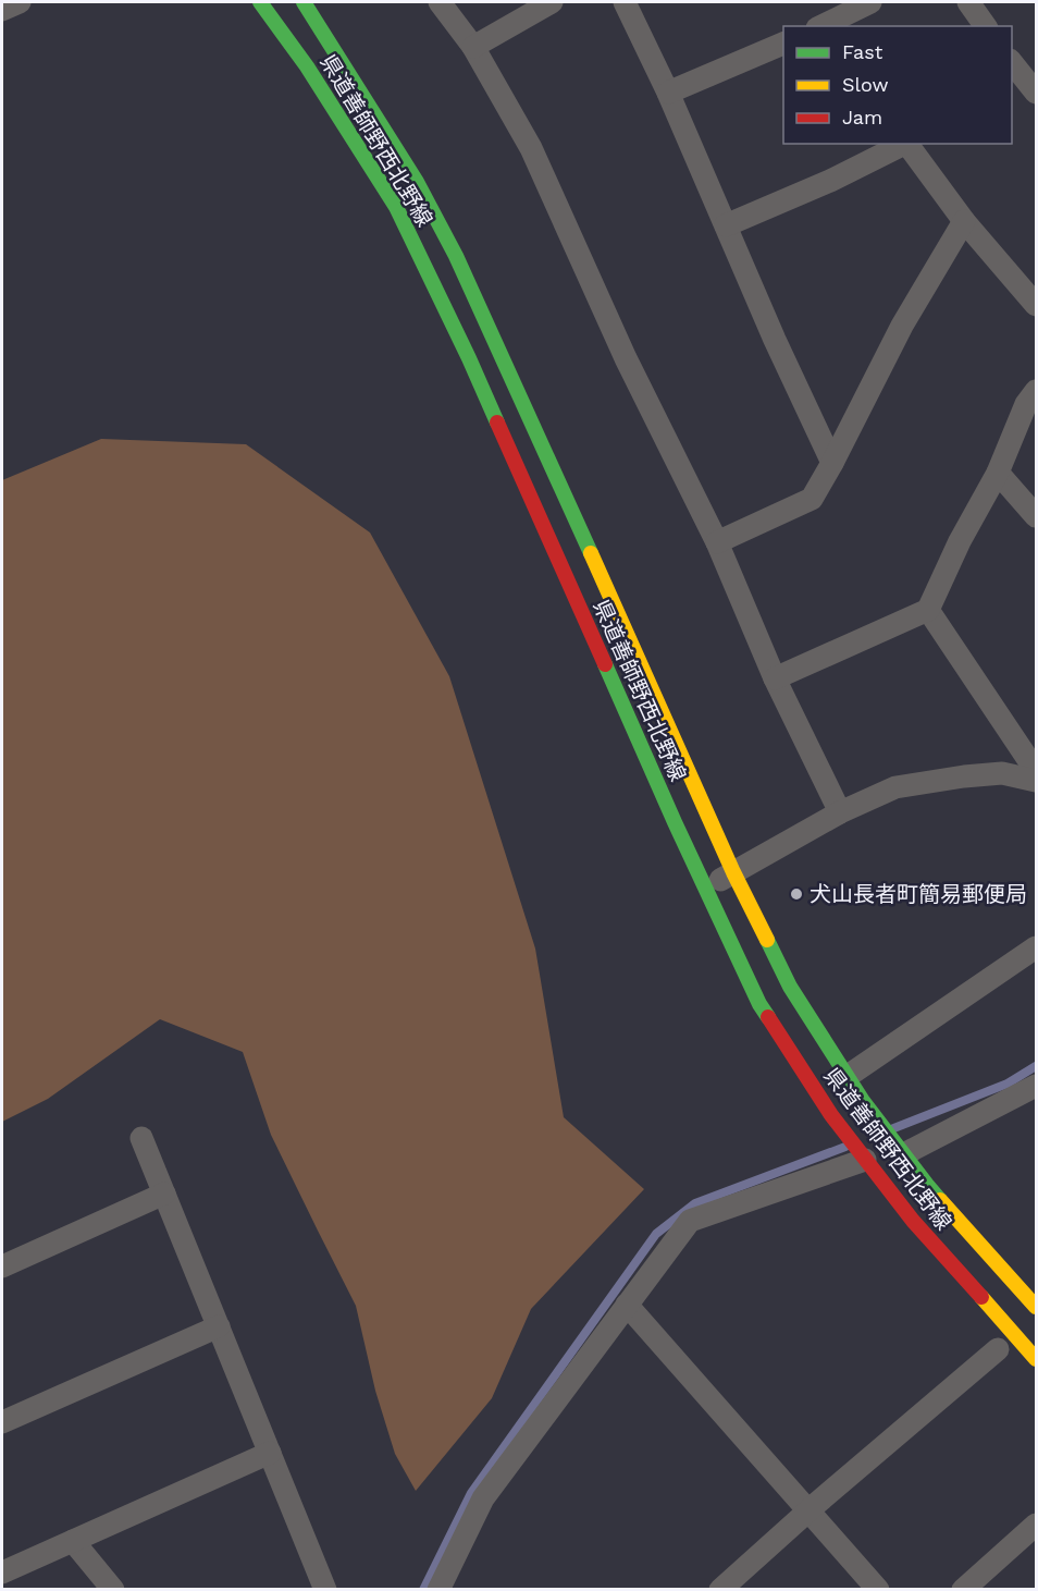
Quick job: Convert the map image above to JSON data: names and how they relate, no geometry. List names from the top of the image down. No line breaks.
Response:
{"streets":{"main road":["県道善師野西北野線"]},"places":["犬山長者町簡易郵便局"],"legend":["Fast","Slow","Jam"]}
